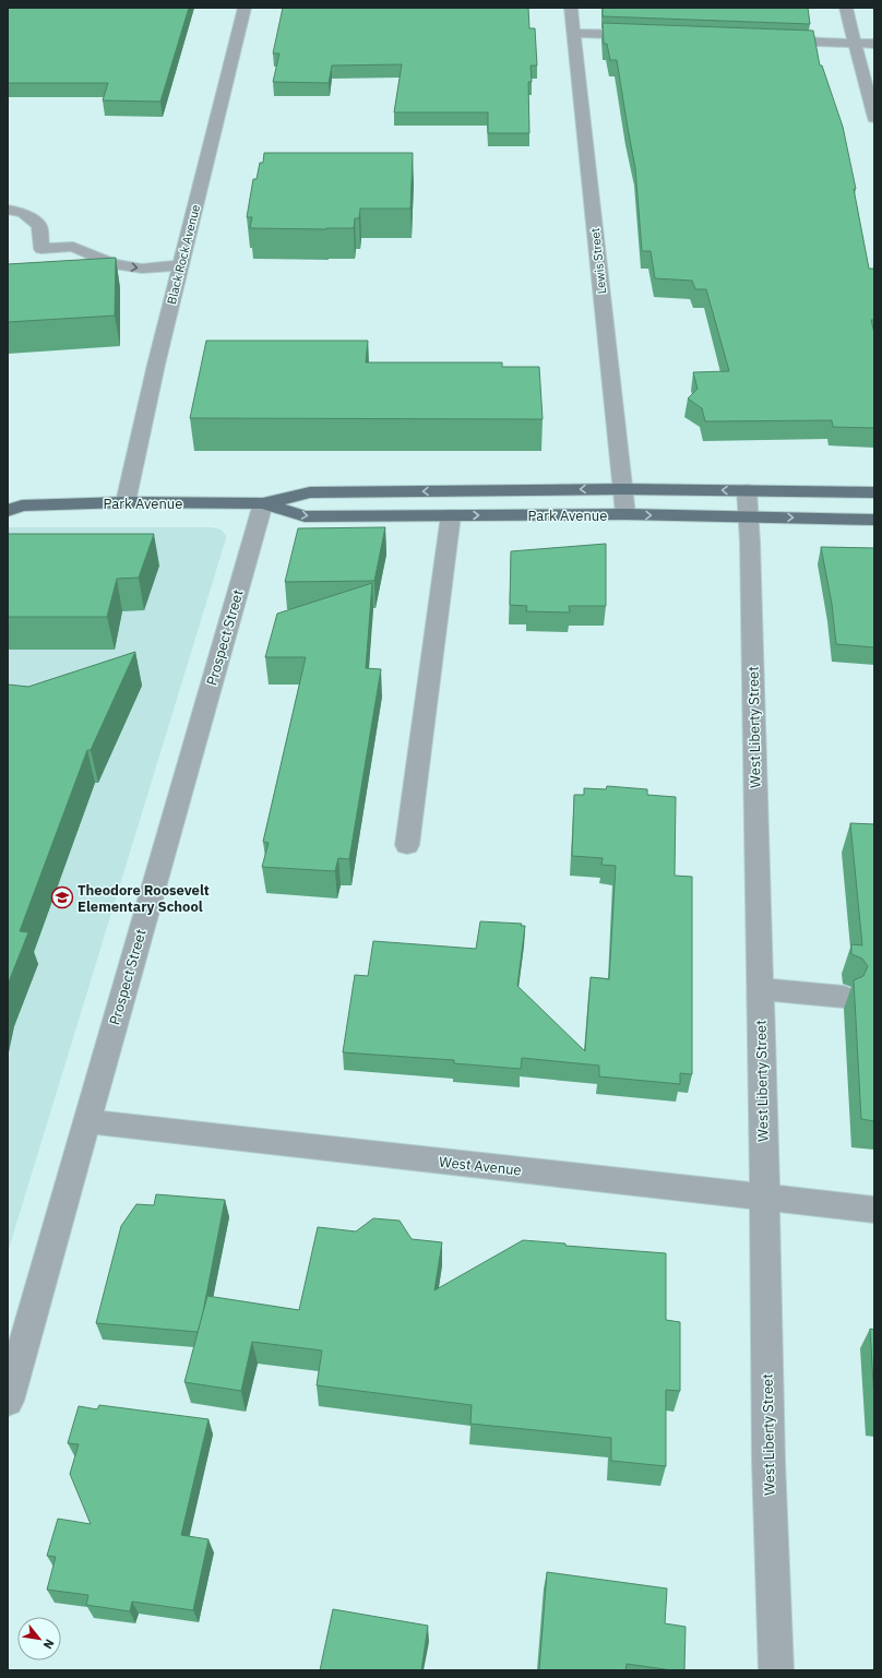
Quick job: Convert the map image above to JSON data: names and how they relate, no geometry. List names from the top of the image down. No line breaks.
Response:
{"streets":{"main road":["Park Avenue"],"street":["Black Rock Avenue","Lewis Street","Prospect Street","West Liberty Street","West Avenue"]},"crossings":[["Black Rock Avenue","Park Avenue"],["Lewis Street","Park Avenue"],["Park Avenue","Prospect Street"],["Park Avenue","West Liberty Street"],["Prospect Street","West Avenue"],["West Liberty Street","West Avenue"]],"places":{"school or university":["Theodore Roosevelt Elementary School"]},"north":"bottom right"}
